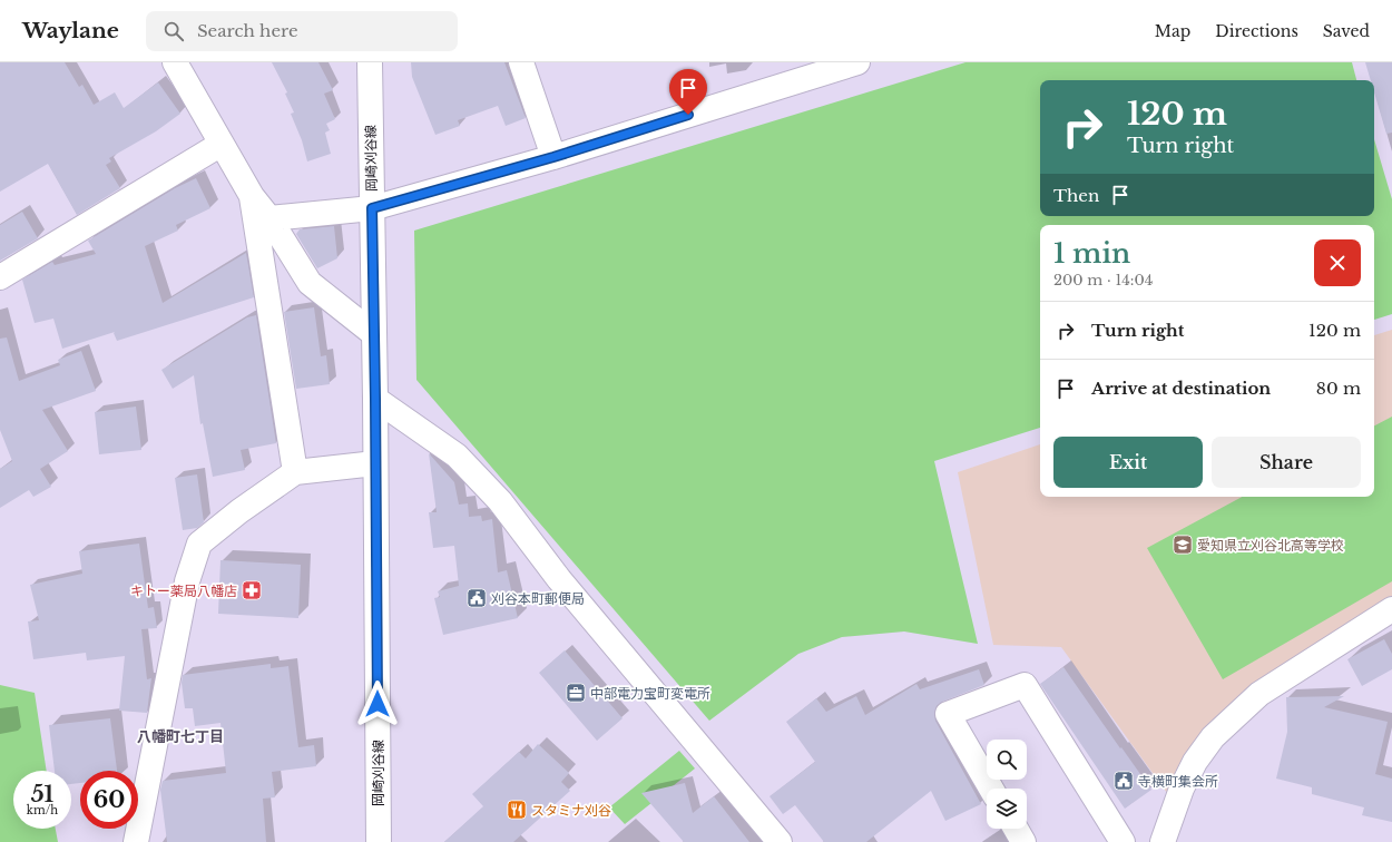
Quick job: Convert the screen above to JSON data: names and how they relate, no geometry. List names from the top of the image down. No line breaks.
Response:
{"streets":{"street":["岡崎刈谷線"]},"districts":["八幡町七丁目"],"places":{"school or university":["愛知県立刈谷北高等学校"],"pharmacy":["キトー薬局八幡店"],"public building":["刈谷本町郵便局","寺横町集会所"],"office":["中部電力宝町変電所"],"restaurant":["スタミナ刈谷"]},"page":{"header":"Waylane","search":"Search here","nav":["Map","Directions","Saved"],"turn":["120 m","Turn right"],"then":"Then","heading":["1 min","200 m · 14:04"],"list":[{"name":"Turn right","value":"120 m"},{"name":"Arrive at destination","value":"80 m"}],"buttons":["Exit","Share"],"speed":"51 km/h","limit":"60"}}
